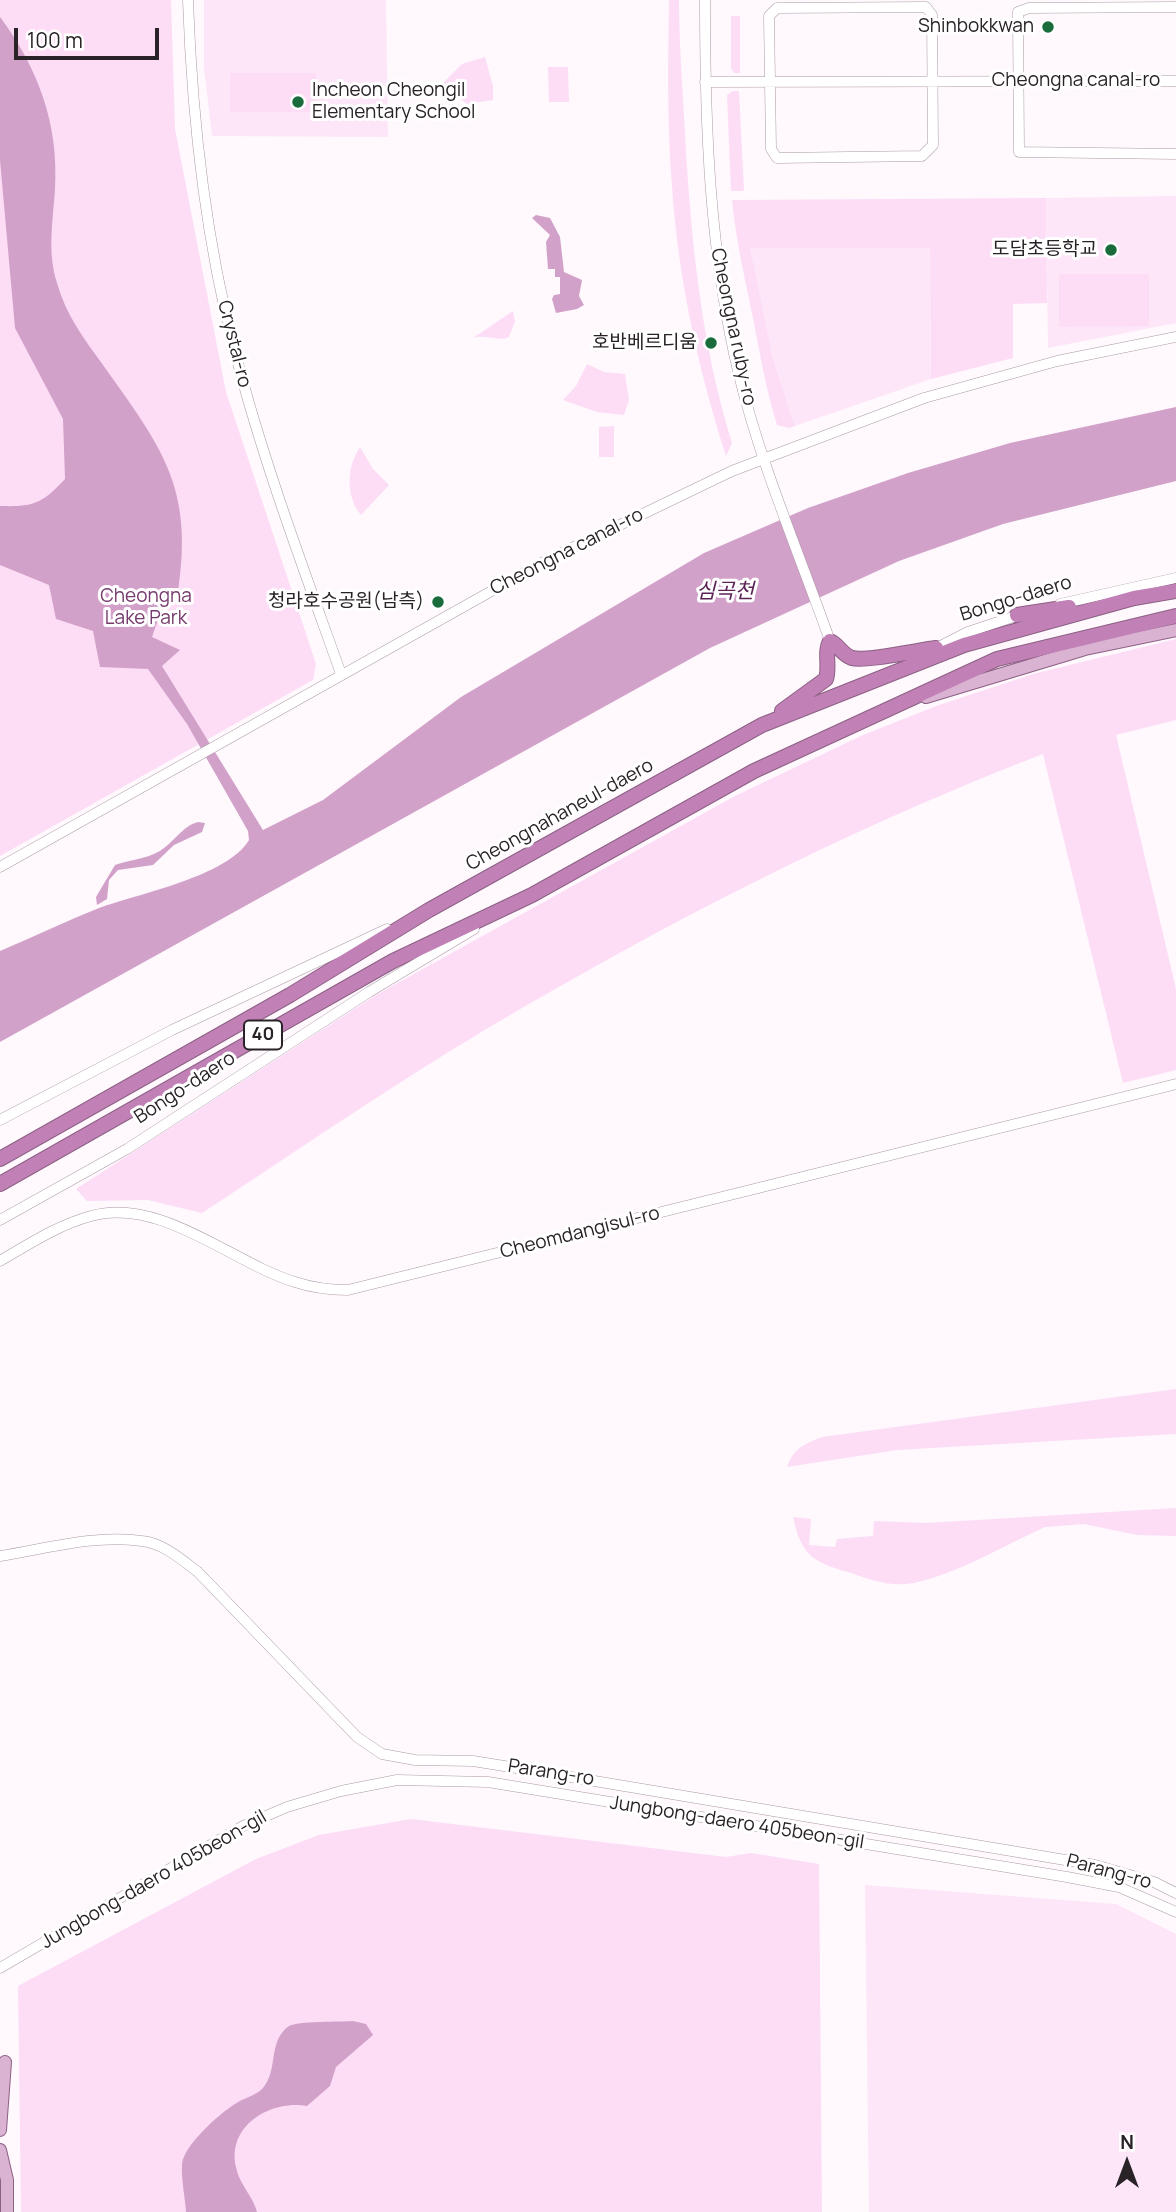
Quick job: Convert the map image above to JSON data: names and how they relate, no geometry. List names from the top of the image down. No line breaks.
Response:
{"streets":{"highway":["Cheongnahaneul-daero","40"],"street":["Cheongna canal-ro","Cheongna ruby-ro","Crystal-ro","Bongo-daero","Cheomdangisul-ro","Parang-ro","Jungbong-daero 405beon-gil"]},"crossings":[["Cheongna canal-ro","Cheongna ruby-ro"],["Cheongna canal-ro","Crystal-ro"],["Bongo-daero","Cheongnahaneul-daero"],["Bongo-daero","40"],["Cheongnahaneul-daero","40"]],"water":["심곡천"],"parks":["Cheongna Lake Park"],"places":["Shinbokkwan","Incheon Cheongil Elementary School","도담초등학교","호반베르디움","청라호수공원(남측)"],"scale_bar":"100 m","north":"top"}
